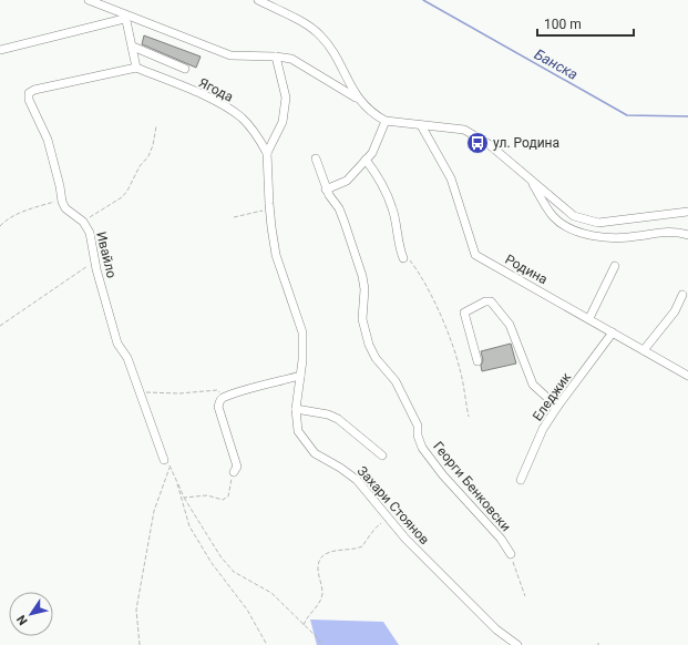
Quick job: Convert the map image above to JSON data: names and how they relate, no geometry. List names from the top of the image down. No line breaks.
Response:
{"streets":{"street":["Ягода","Ивайло","Родина","Еледжик","Георги Бенковски","Захари Стоянов"]},"crossings":[["Ягода","Захари Стоянов"],["Родина","Еледжик"]],"water":["Банска"],"places":{"bus stop":["ул. Родина"]},"scale_bar":"100 m","north":"bottom left"}
